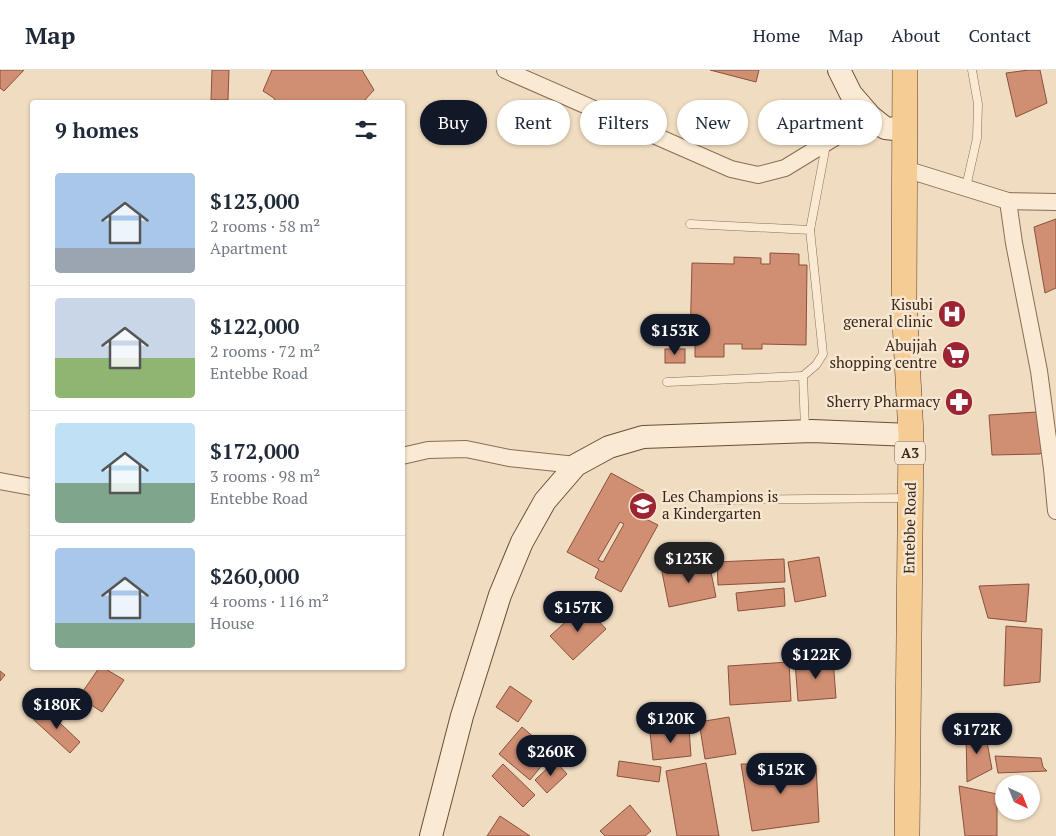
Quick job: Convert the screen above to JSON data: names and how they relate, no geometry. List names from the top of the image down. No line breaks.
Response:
{"streets":{"main road":["A3","Entebbe Road"]},"places":{"hospital":["Kisubi general clinic"],"supermarket":["Abujjah shopping centre"],"pharmacy":["Sherry Pharmacy"],"school or university":["Les Champions is a Kindergarten"]},"north":"bottom right","page":{"header":"Map","nav":["Home","Map","About","Contact"],"chip":["Buy","Rent","Filters","New","Apartment"],"heading":"9 homes","list":[{"name":"$123,000","note":"2 rooms · 58 m² · Apartment"},{"name":"$122,000","note":"2 rooms · 72 m² · Entebbe Road"},{"name":"$172,000","note":"3 rooms · 98 m² · Entebbe Road"},{"name":"$260,000","note":"4 rooms · 116 m² · House"}],"price":["$153K","$123K","$157K","$122K","$180K","$120K","$172K","$260K","$152K"]}}
